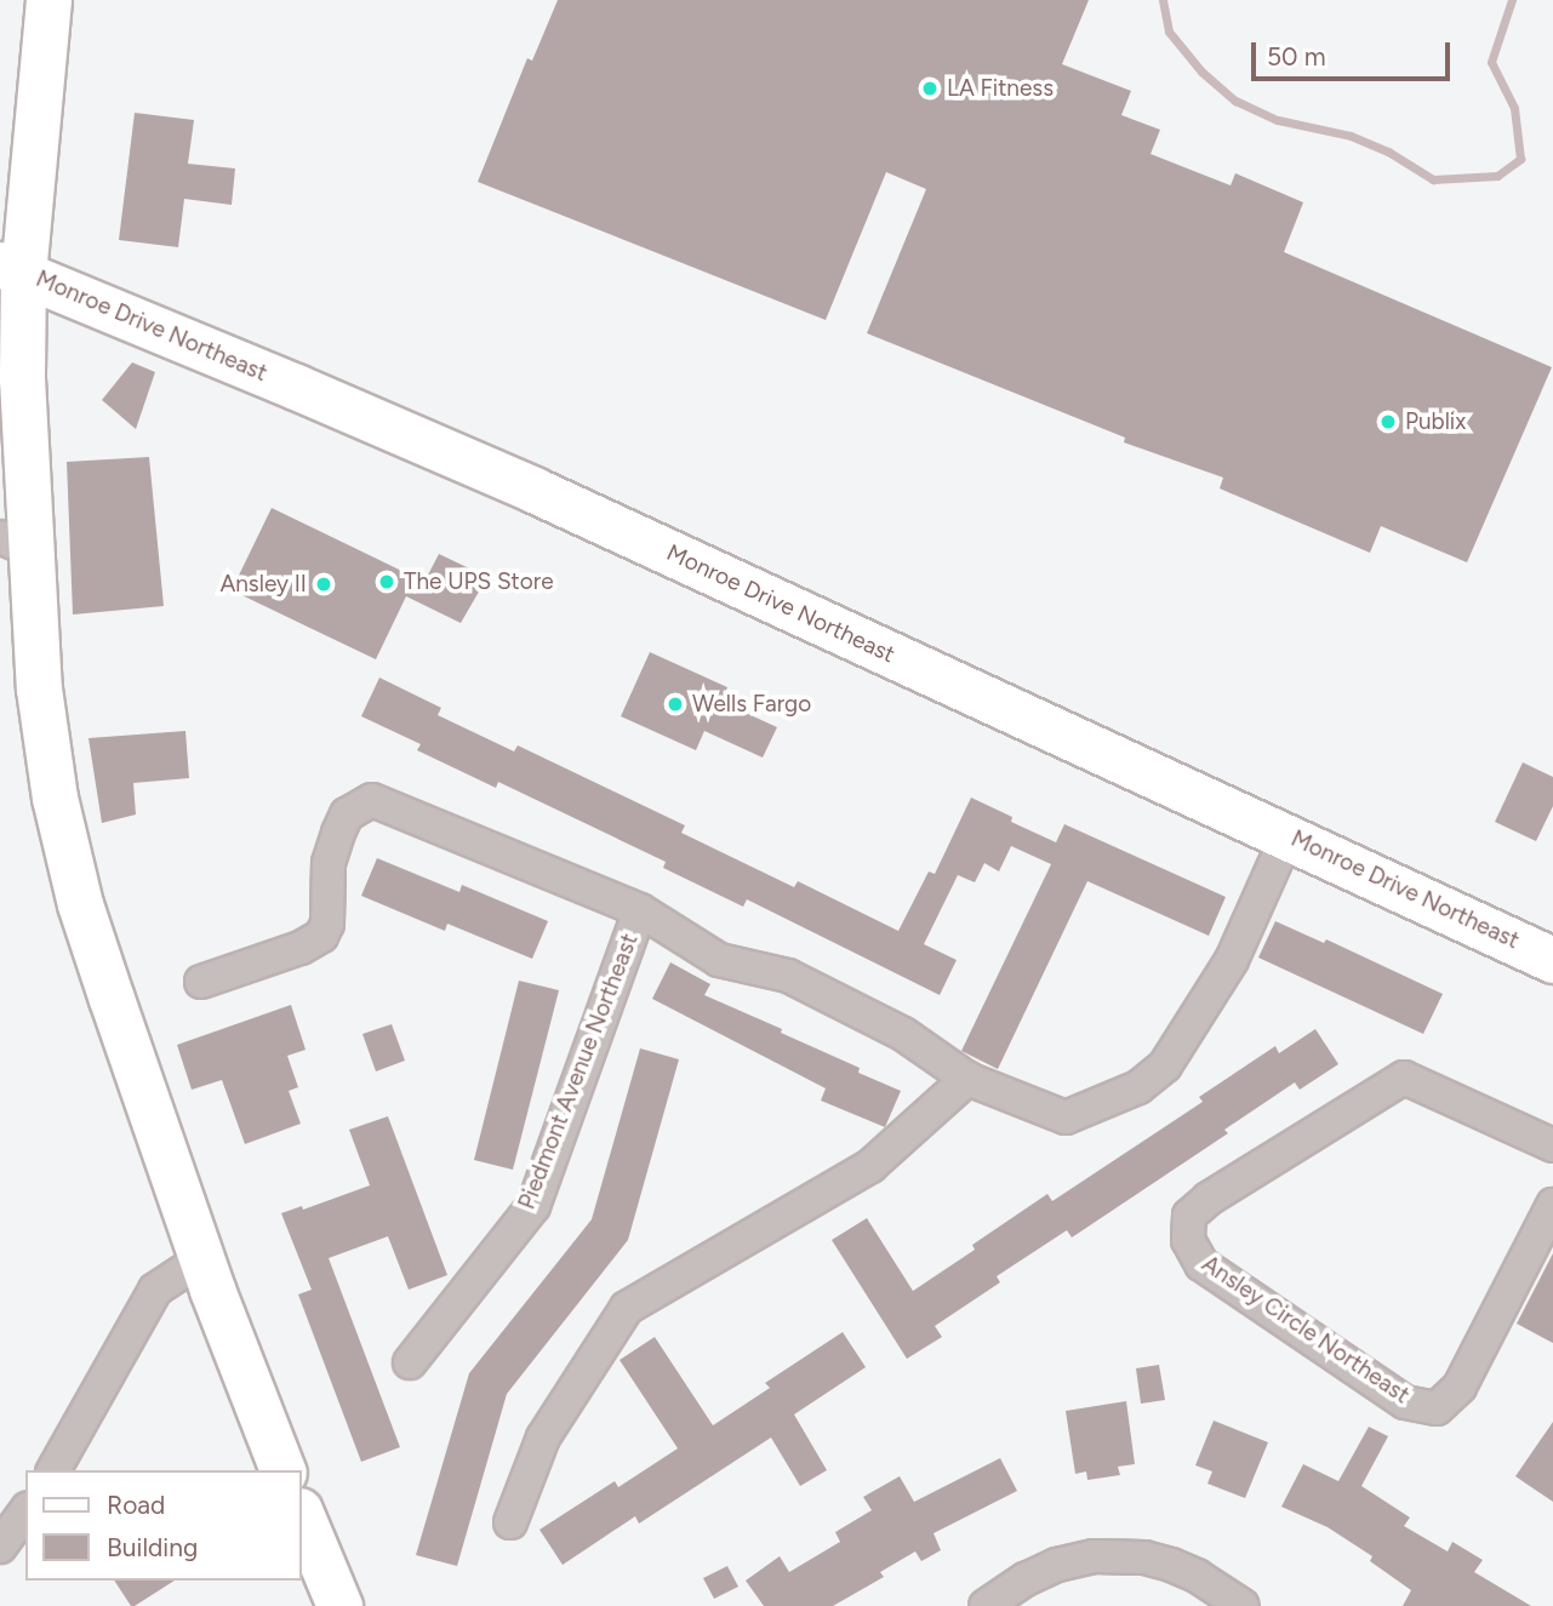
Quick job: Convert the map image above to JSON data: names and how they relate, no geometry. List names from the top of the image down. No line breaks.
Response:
{"streets":{"main road":["Monroe Drive Northeast"],"street":["Piedmont Avenue Northeast","Ansley Circle Northeast"]},"places":["LA Fitness","Publix","The UPS Store","Ansley II","Wells Fargo"],"legend":["Road","Building"],"scale_bar":"50 m"}
